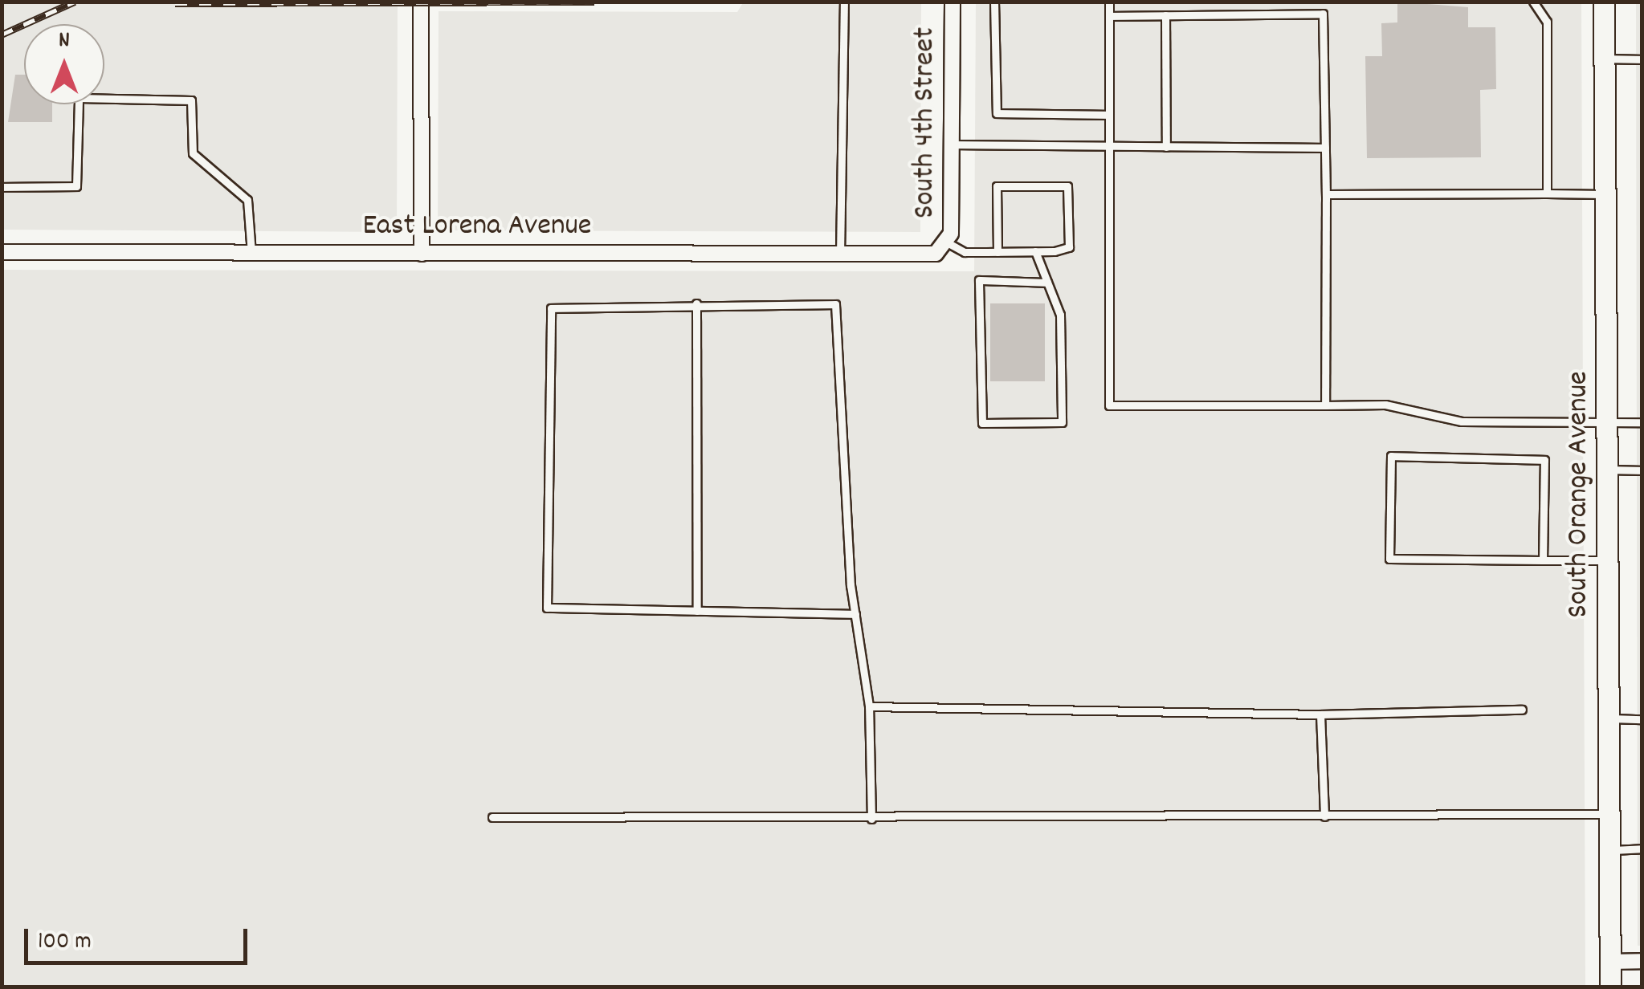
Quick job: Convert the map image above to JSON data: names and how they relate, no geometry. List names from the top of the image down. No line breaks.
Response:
{"streets":{"street":["South 4th Street","East Lorena Avenue","South Orange Avenue"]},"crossings":[["South 4th Street","East Lorena Avenue"]],"scale_bar":"100 m","north":"top"}
